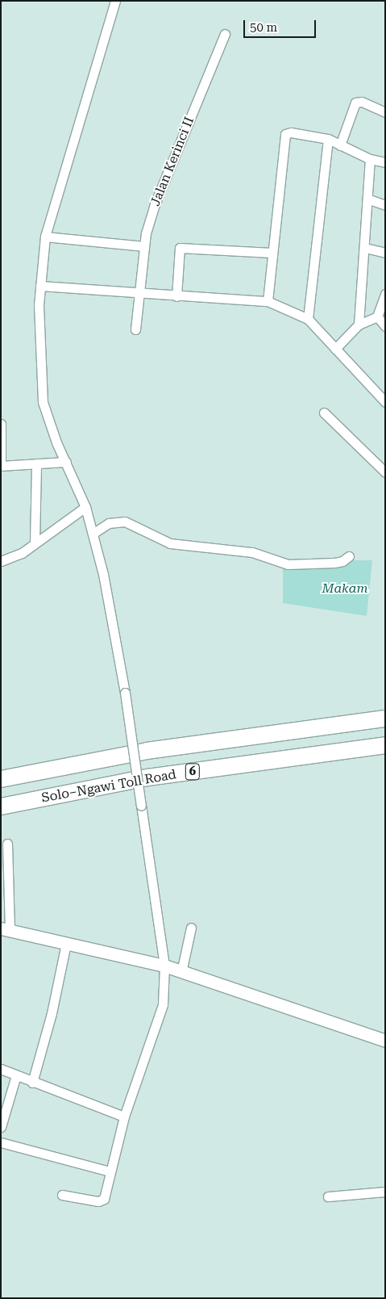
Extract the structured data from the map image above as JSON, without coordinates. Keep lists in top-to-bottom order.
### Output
{
  "streets": {
    "highway": ["6", "Solo–Ngawi Toll Road"],
    "street": ["Jalan Kerinci II"]
  },
  "parks": ["Makam"],
  "scale_bar": "50 m"
}
